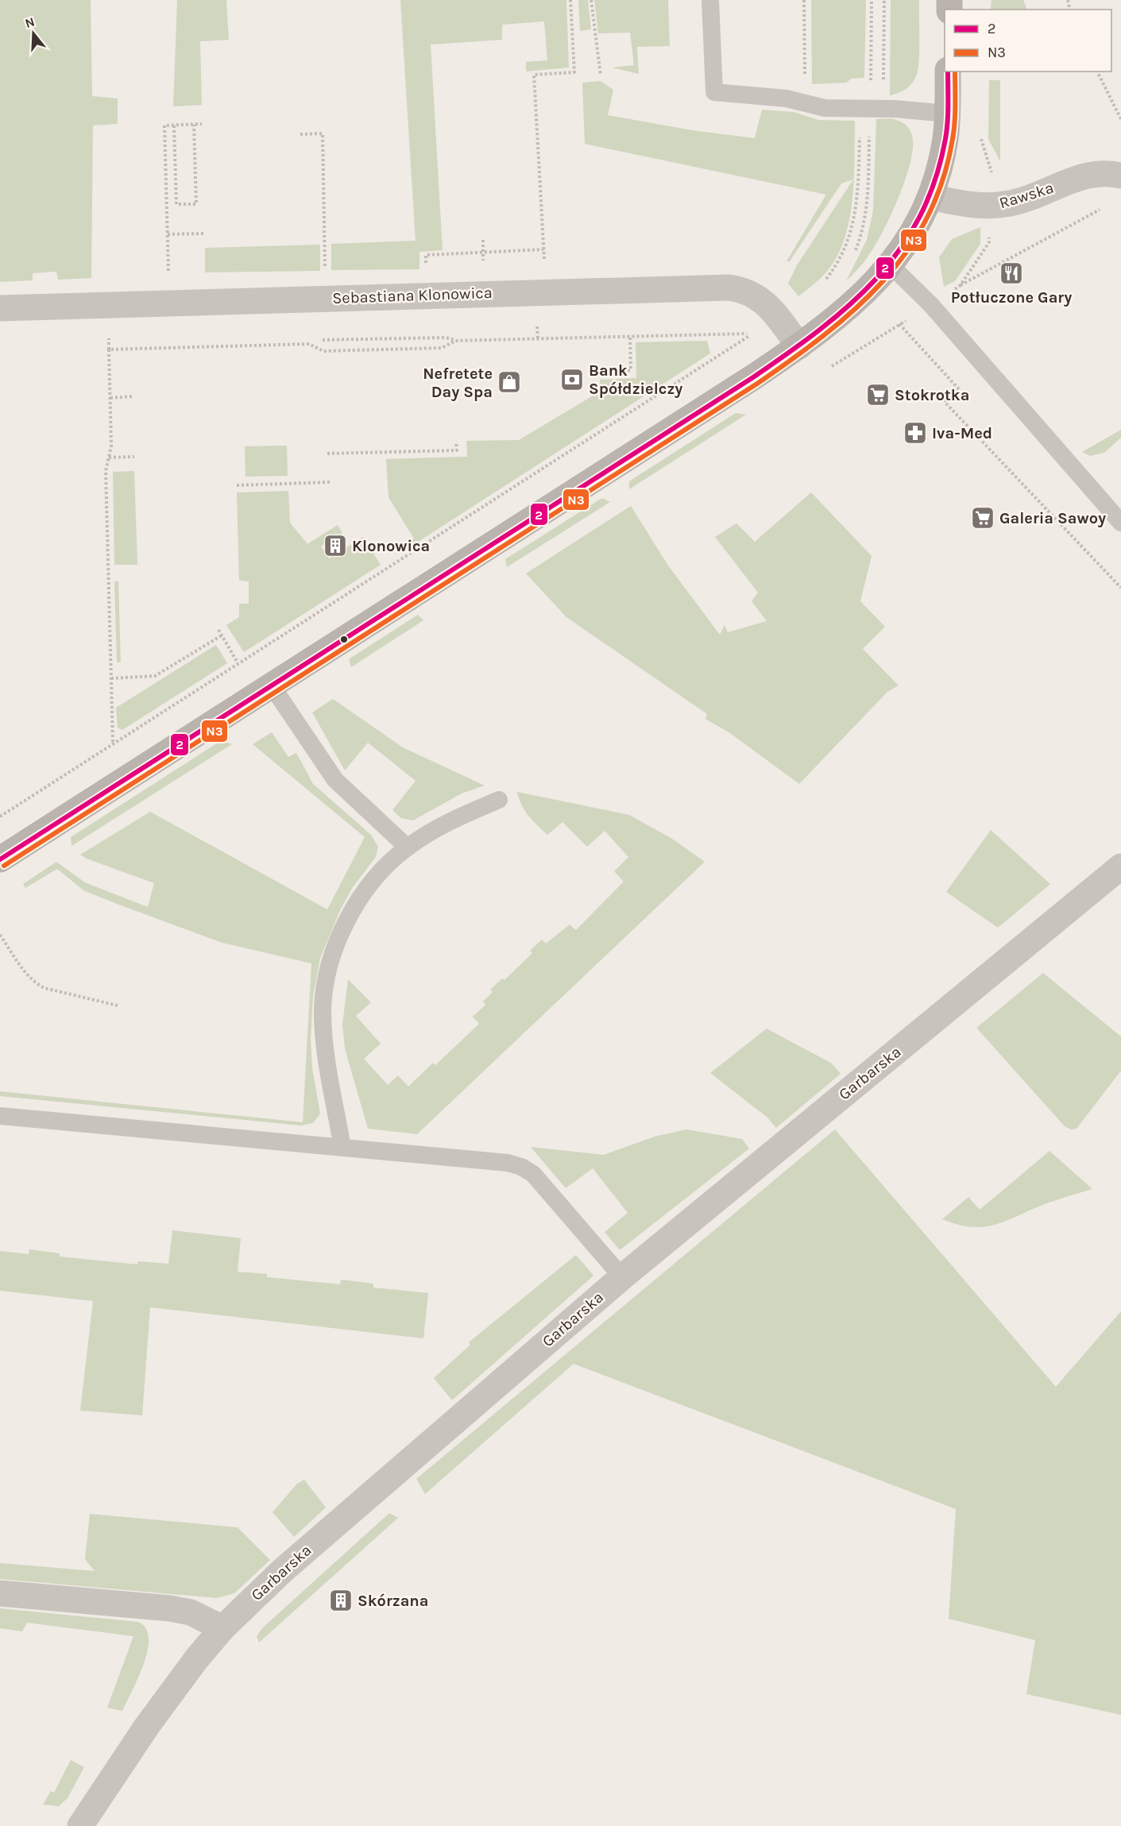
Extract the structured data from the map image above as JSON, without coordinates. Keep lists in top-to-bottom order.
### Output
{
  "streets": {
    "street": ["Rawska", "Sebastiana Klonowica", "Garbarska"]
  },
  "places": {
    "restaurant": ["Potłuczone Gary"],
    "bank": ["Bank Spółdzielczy"],
    "shop": ["Nefretete Day Spa"],
    "supermarket": ["Stokrotka", "Galeria Sawoy"],
    "pharmacy": ["Iva-Med"],
    "building": ["Klonowica", "Skórzana"]
  },
  "lines": ["transit line 2", "transit line N3"],
  "legend": ["2", "N3"],
  "north": "top"
}
